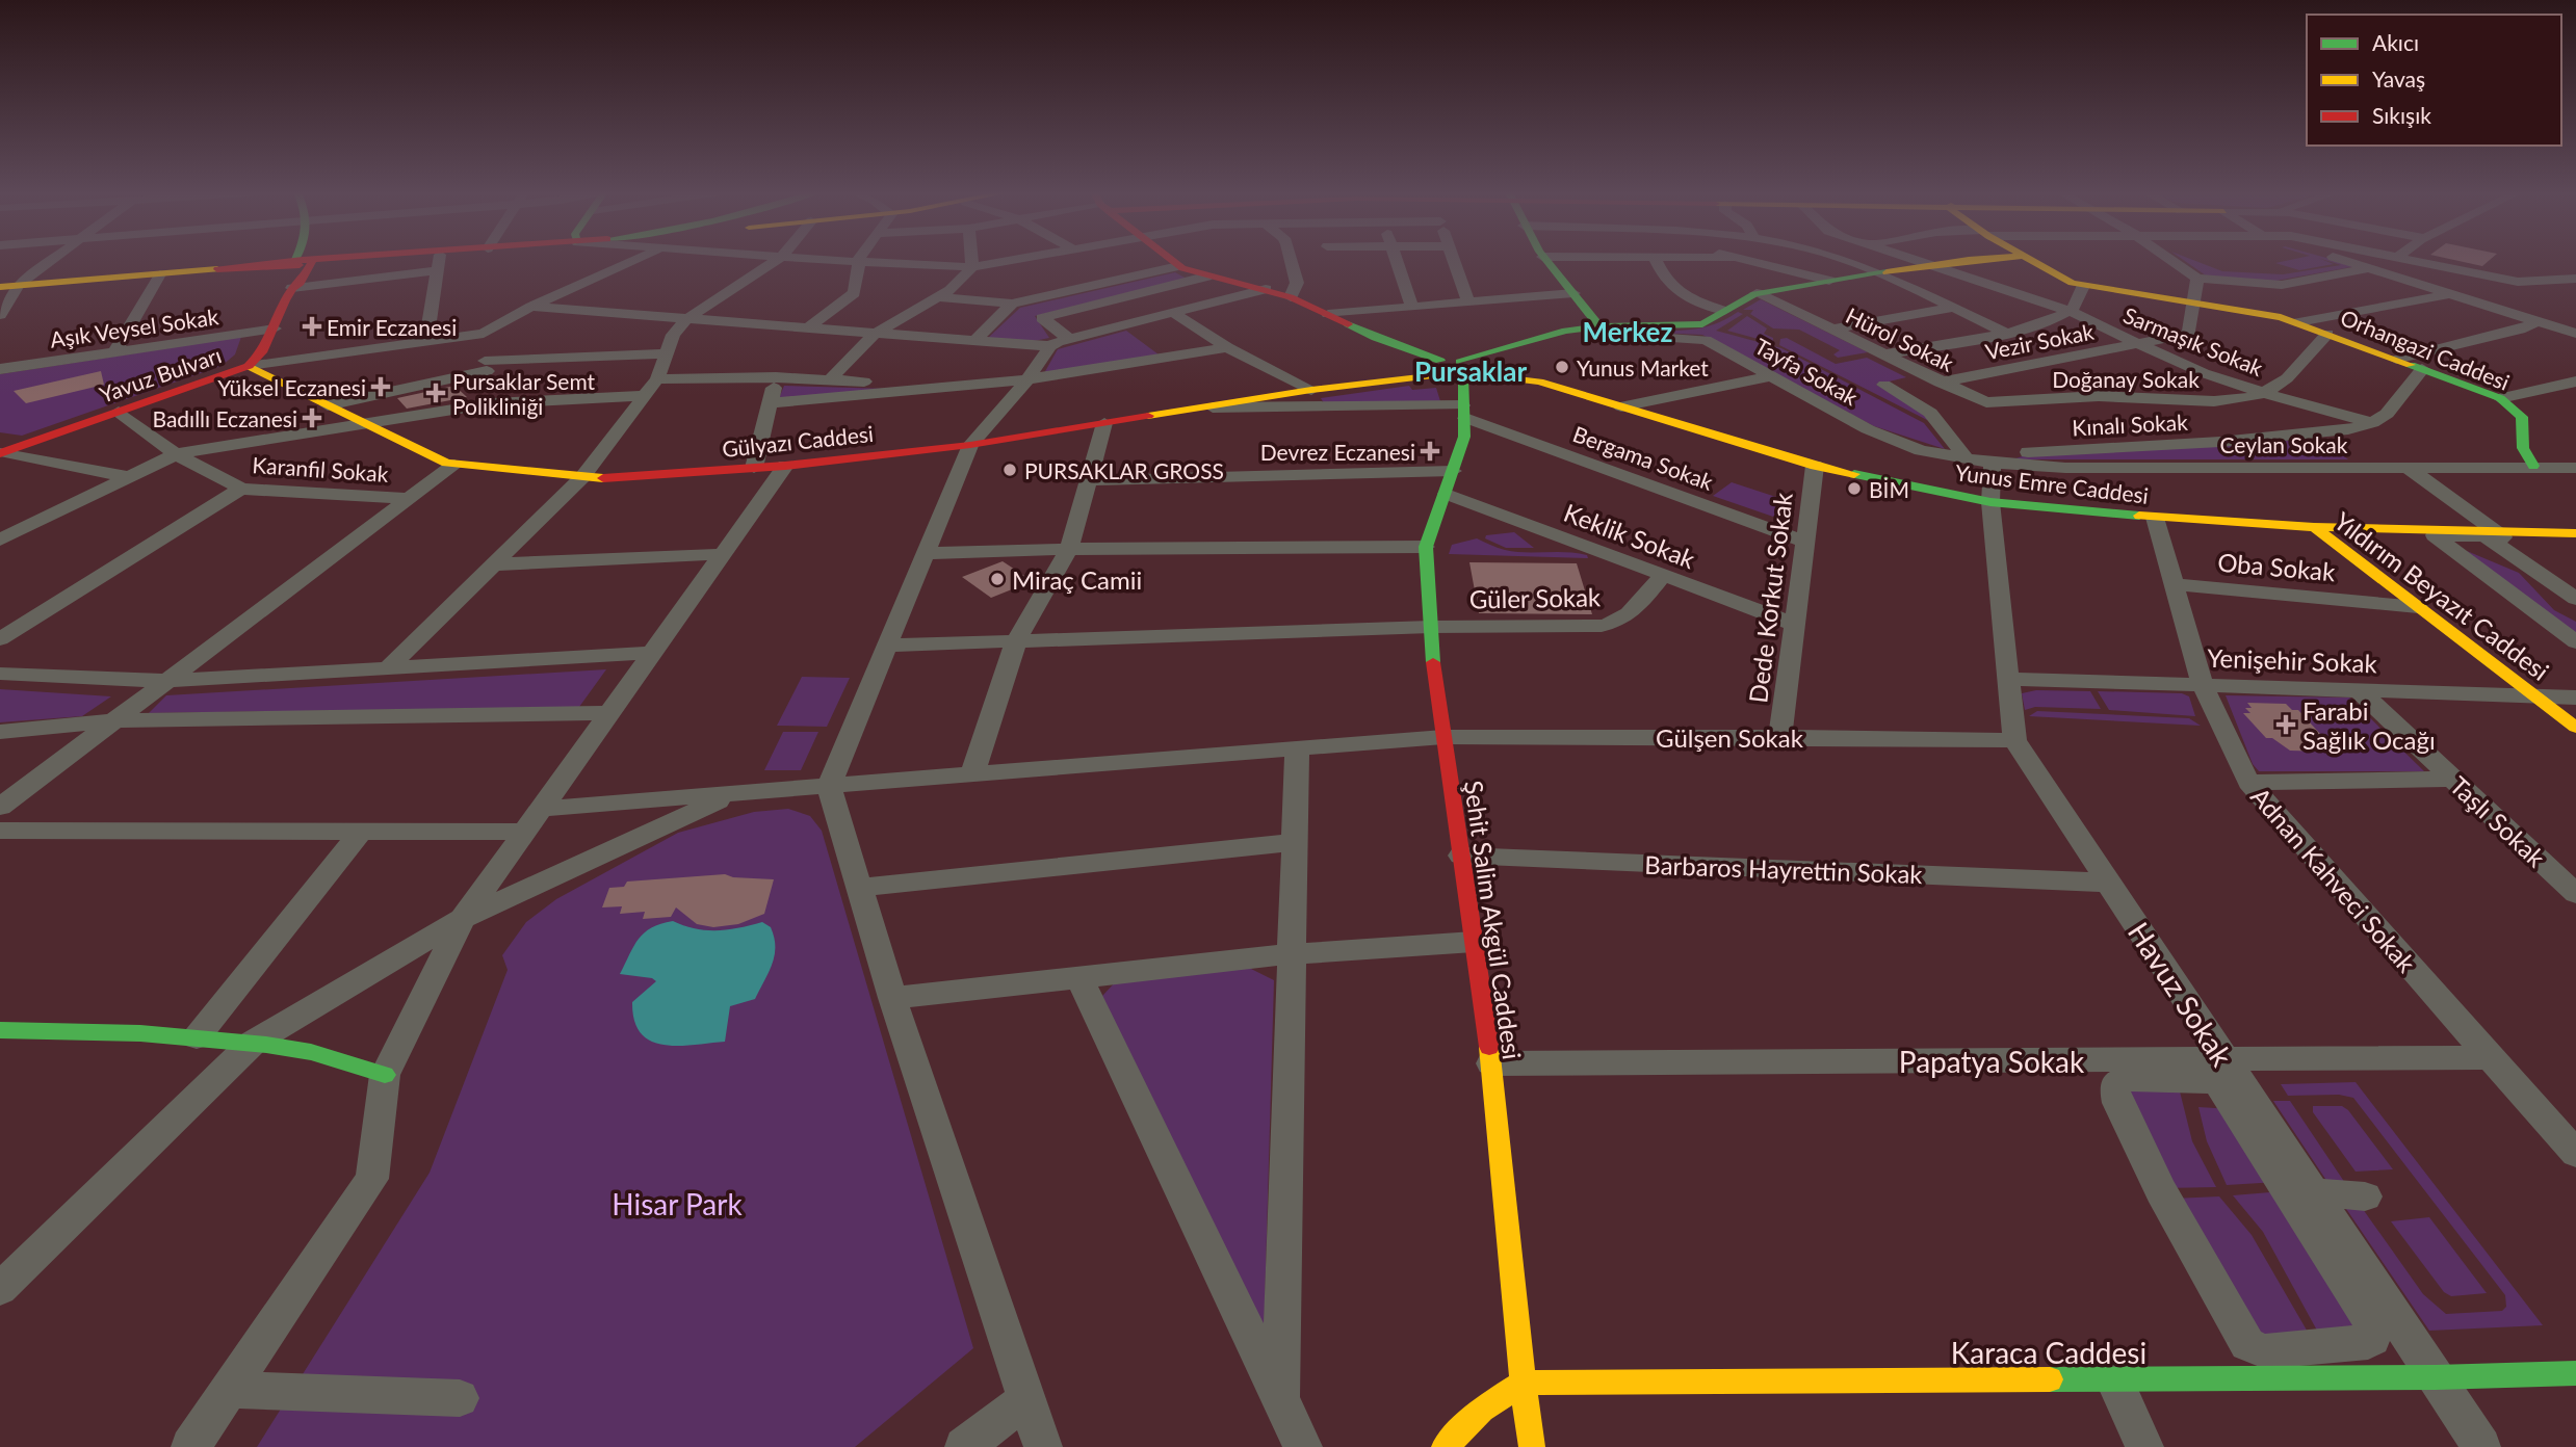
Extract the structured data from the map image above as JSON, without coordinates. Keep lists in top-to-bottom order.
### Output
{
  "streets": {
    "street": [
      "Aşık Veysel Sokak",
      "Hürol Sokak",
      "Vezir Sokak",
      "Sarmaşık Sokak",
      "Orhangazi Caddesi",
      "Tayfa Sokak",
      "Yavuz Bulvarı",
      "Doğanay Sokak",
      "Kınalı Sokak",
      "Gülyazı Caddesi",
      "Ceylan Sokak",
      "Bergama Sokak",
      "Karanfil Sokak",
      "Yunus Emre Caddesi",
      "Keklik Sokak",
      "Oba Sokak",
      "Yıldırım Beyazıt Caddesi",
      "Güler Sokak",
      "Dede Korkut Sokak",
      "Yenişehir Sokak",
      "Gülşen Sokak",
      "Taşlı Sokak",
      "Barbaros Hayrettin Sokak",
      "Adnan Kahveci Sokak",
      "Şehit Salim Akgül Caddesi",
      "Havuz Sokak",
      "Papatya Sokak",
      "Karaca Caddesi"
    ]
  },
  "crossings": [
    ["Aşık Veysel Sokak", "Yavuz Bulvarı"],
    ["Hürol Sokak", "Vezir Sokak"],
    ["Hürol Sokak", "Doğanay Sokak"],
    ["Vezir Sokak", "Sarmaşık Sokak"],
    ["Vezir Sokak", "Orhangazi Caddesi"],
    ["Sarmaşık Sokak", "Doğanay Sokak"],
    ["Sarmaşık Sokak", "Kınalı Sokak"],
    ["Orhangazi Caddesi", "Doğanay Sokak"],
    ["Orhangazi Caddesi", "Kınalı Sokak"],
    ["Orhangazi Caddesi", "Ceylan Sokak"],
    ["Tayfa Sokak", "Kınalı Sokak"],
    ["Tayfa Sokak", "Ceylan Sokak"],
    ["Tayfa Sokak", "Havuz Sokak"],
    ["Yavuz Bulvarı", "Gülyazı Caddesi"],
    ["Yavuz Bulvarı", "Karanfil Sokak"],
    ["Kınalı Sokak", "Ceylan Sokak"],
    ["Kınalı Sokak", "Havuz Sokak"],
    ["Ceylan Sokak", "Havuz Sokak"],
    ["Bergama Sokak", "Dede Korkut Sokak"],
    ["Bergama Sokak", "Şehit Salim Akgül Caddesi"],
    ["Yunus Emre Caddesi", "Yıldırım Beyazıt Caddesi"],
    ["Yunus Emre Caddesi", "Dede Korkut Sokak"],
    ["Yunus Emre Caddesi", "Adnan Kahveci Sokak"],
    ["Yunus Emre Caddesi", "Şehit Salim Akgül Caddesi"],
    ["Yunus Emre Caddesi", "Havuz Sokak"],
    ["Keklik Sokak", "Güler Sokak"],
    ["Keklik Sokak", "Dede Korkut Sokak"],
    ["Keklik Sokak", "Şehit Salim Akgül Caddesi"],
    ["Oba Sokak", "Yıldırım Beyazıt Caddesi"],
    ["Oba Sokak", "Adnan Kahveci Sokak"],
    ["Yıldırım Beyazıt Caddesi", "Yenişehir Sokak"],
    ["Güler Sokak", "Şehit Salim Akgül Caddesi"],
    ["Dede Korkut Sokak", "Gülşen Sokak"],
    ["Yenişehir Sokak", "Taşlı Sokak"],
    ["Yenişehir Sokak", "Adnan Kahveci Sokak"],
    ["Yenişehir Sokak", "Havuz Sokak"],
    ["Gülşen Sokak", "Şehit Salim Akgül Caddesi"],
    ["Gülşen Sokak", "Havuz Sokak"],
    ["Barbaros Hayrettin Sokak", "Şehit Salim Akgül Caddesi"],
    ["Barbaros Hayrettin Sokak", "Havuz Sokak"],
    ["Adnan Kahveci Sokak", "Papatya Sokak"],
    ["Şehit Salim Akgül Caddesi", "Papatya Sokak"],
    ["Şehit Salim Akgül Caddesi", "Karaca Caddesi"],
    ["Havuz Sokak", "Papatya Sokak"],
    ["Havuz Sokak", "Karaca Caddesi"]
  ],
  "districts": ["Merkez", "Pursaklar"],
  "parks": ["Hisar Park"],
  "places": {
    "health": [
      "Emir Eczanesi",
      "Yüksel Eczanesi",
      "Pursaklar Semt Polikliniği",
      "Badıllı Eczanesi",
      "Devrez Eczanesi",
      "Farabi Sağlık Ocağı"
    ],
    "other": [
      "Yunus Market",
      "PURSAKLAR GROSS",
      "BİM",
      "Miraç Camii"
    ]
  },
  "legend": ["Akıcı", "Yavaş", "Sıkışık"]
}
